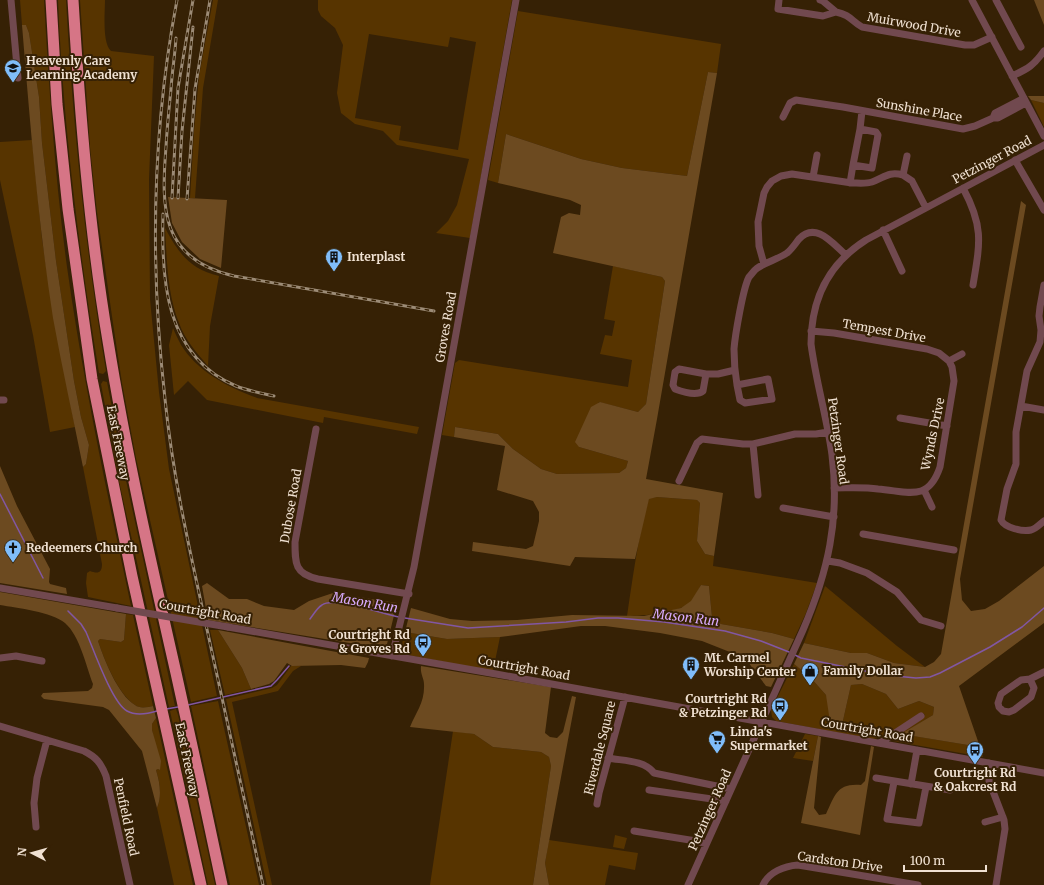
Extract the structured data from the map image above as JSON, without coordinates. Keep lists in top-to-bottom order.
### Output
{
  "streets": {
    "highway": ["East Freeway"],
    "street": [
      "Muirwood Drive",
      "Sunshine Place",
      "Petzinger Road",
      "Groves Road",
      "Tempest Drive",
      "Wynds Drive",
      "Dubose Road",
      "Courtright Road",
      "Riverdale Square",
      "Penfield Road",
      "Cardston Drive"
    ]
  },
  "crossings": [
    ["Petzinger Road", "Tempest Drive"],
    ["Petzinger Road", "Courtright Road"],
    ["Groves Road", "Dubose Road"],
    ["Groves Road", "Courtright Road"],
    ["Tempest Drive", "Wynds Drive"],
    ["Courtright Road", "Riverdale Square"]
  ],
  "water": ["Mason Run"],
  "places": {
    "school or university": ["Heavenly Care Learning Academy"],
    "building": ["Interplast", "Mt. Carmel Worship Center"],
    "church": ["Redeemers Church"],
    "bus stop": ["Courtright Rd & Groves Rd", "Courtright Rd & Petzinger Rd", "Courtright Rd & Oakcrest Rd"],
    "shop": ["Family Dollar"],
    "supermarket": ["Linda's Supermarket"]
  },
  "scale_bar": "100 m",
  "north": "left"
}
